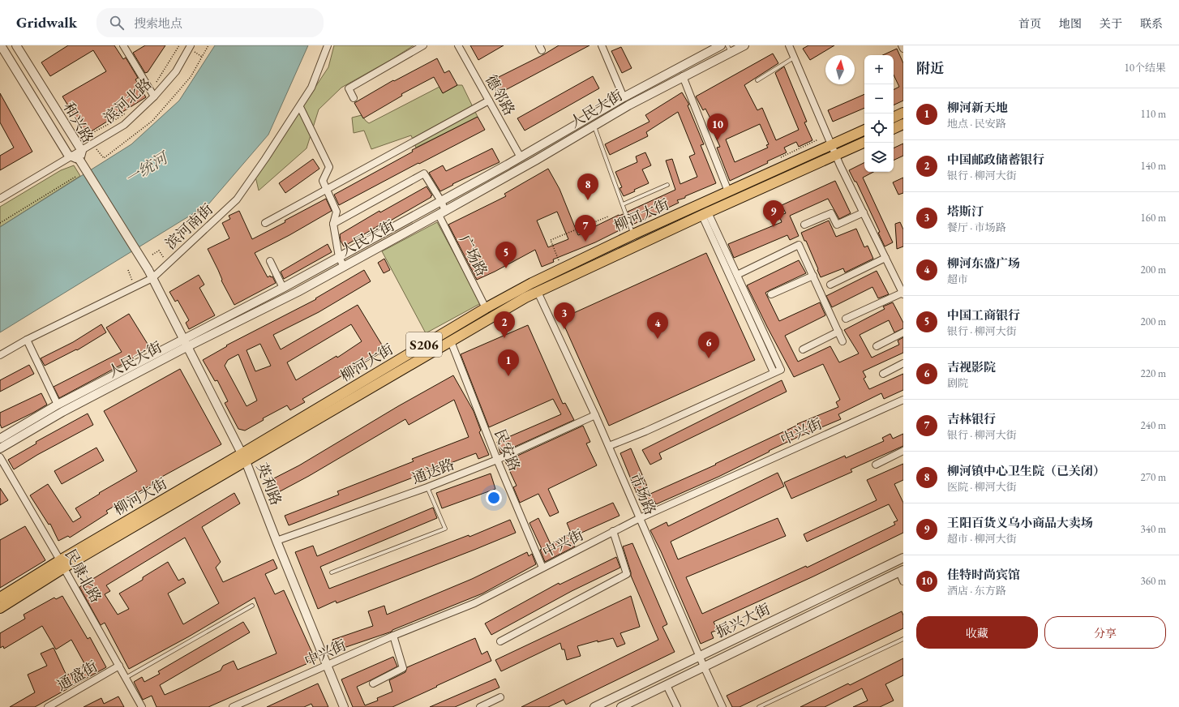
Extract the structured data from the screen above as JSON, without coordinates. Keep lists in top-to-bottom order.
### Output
{
  "streets": {
    "main road": ["柳河大街", "S206"],
    "street": [
      "德邻路",
      "滨河北路",
      "人民大街",
      "和兴路",
      "滨河南街",
      "广场路",
      "中兴街",
      "民安路",
      "通达路",
      "英利路",
      "市场路",
      "民康北路",
      "振兴大街",
      "通盛街"
    ]
  },
  "crossings": [
    ["德邻路", "人民大街"],
    ["滨河北路", "和兴路"],
    ["人民大街", "广场路"],
    ["人民大街", "英利路"],
    ["和兴路", "英利路"],
    ["柳河大街", "广场路"],
    ["柳河大街", "民安路"],
    ["柳河大街", "英利路"],
    ["柳河大街", "市场路"],
    ["柳河大街", "民康北路"],
    ["滨河南街", "英利路"],
    ["中兴街", "民安路"],
    ["中兴街", "英利路"],
    ["中兴街", "市场路"],
    ["民安路", "通达路"],
    ["通达路", "英利路"],
    ["通达路", "市场路"],
    ["市场路", "振兴大街"],
    ["民康北路", "通盛街"]
  ],
  "water": ["一统河"],
  "north": "top",
  "page": {
    "header": "Gridwalk",
    "search": "搜索地点",
    "nav": [
      "首页",
      "地图",
      "关于",
      "联系"
    ],
    "heading": ["附近", "10个结果"],
    "map_buttons": ["+", "−"],
    "list": [
      {
        "mark": "1",
        "name": "柳河新天地",
        "note": "地点 · 民安路",
        "value": "110 m"
      },
      {
        "mark": "2",
        "name": "中国邮政储蓄银行",
        "note": "银行 · 柳河大街",
        "value": "140 m"
      },
      {
        "mark": "3",
        "name": "塔斯汀",
        "note": "餐厅 · 市场路",
        "value": "160 m"
      },
      {
        "mark": "4",
        "name": "柳河东盛广场",
        "note": "超市",
        "value": "200 m"
      },
      {
        "mark": "5",
        "name": "中国工商银行",
        "note": "银行 · 柳河大街",
        "value": "200 m"
      },
      {
        "mark": "6",
        "name": "吉视影院",
        "note": "剧院",
        "value": "220 m"
      },
      {
        "mark": "7",
        "name": "吉林银行",
        "note": "银行 · 柳河大街",
        "value": "240 m"
      },
      {
        "mark": "8",
        "name": "柳河镇中心卫生院（已关闭）",
        "note": "医院 · 柳河大街",
        "value": "270 m"
      },
      {
        "mark": "9",
        "name": "王阳百货义乌小商品大卖场",
        "note": "超市 · 柳河大街",
        "value": "340 m"
      },
      {
        "mark": "10",
        "name": "佳特时尚宾馆",
        "note": "酒店 · 东方路",
        "value": "360 m"
      }
    ],
    "pins": [
      "10",
      "8",
      "9",
      "7",
      "5",
      "3",
      "2",
      "4",
      "6",
      "1"
    ],
    "buttons": ["收藏", "分享"]
  }
}
